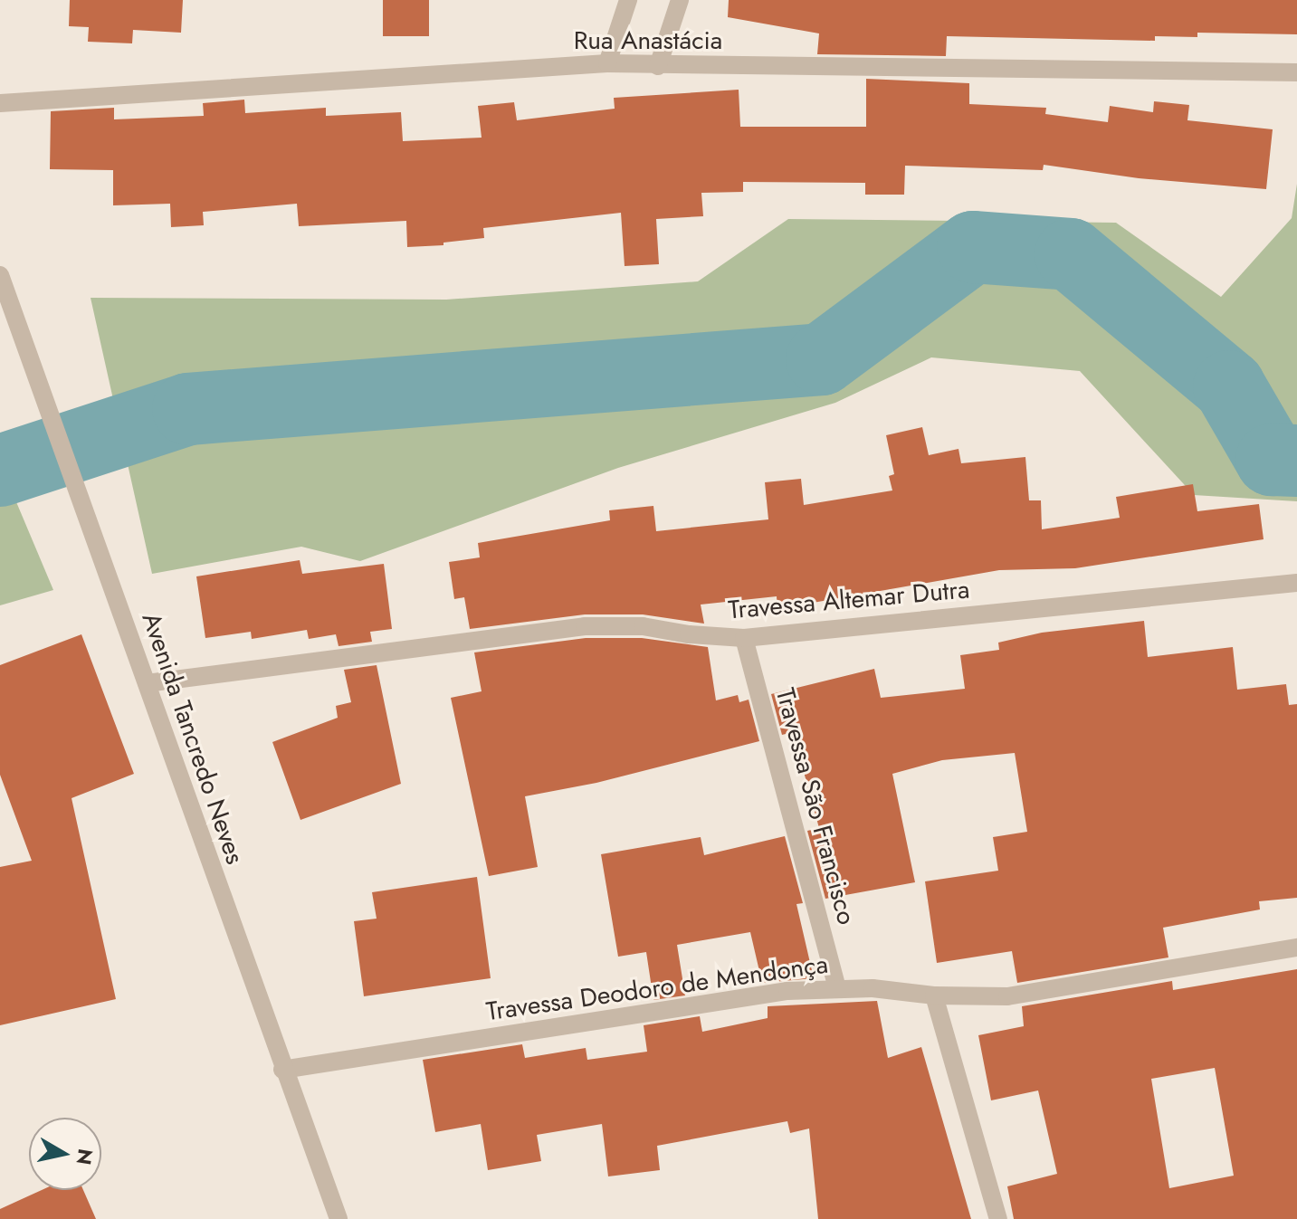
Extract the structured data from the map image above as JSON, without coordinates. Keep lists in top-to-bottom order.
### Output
{
  "streets": {
    "street": [
      "Rua Anastácia",
      "Travessa Altemar Dutra",
      "Avenida Tancredo Neves",
      "Travessa São Francisco",
      "Travessa Deodoro de Mendonça"
    ]
  },
  "crossings": [
    ["Travessa Altemar Dutra", "Avenida Tancredo Neves"],
    ["Travessa Altemar Dutra", "Travessa São Francisco"],
    ["Avenida Tancredo Neves", "Travessa Deodoro de Mendonça"],
    ["Travessa São Francisco", "Travessa Deodoro de Mendonça"]
  ],
  "north": "right"
}
